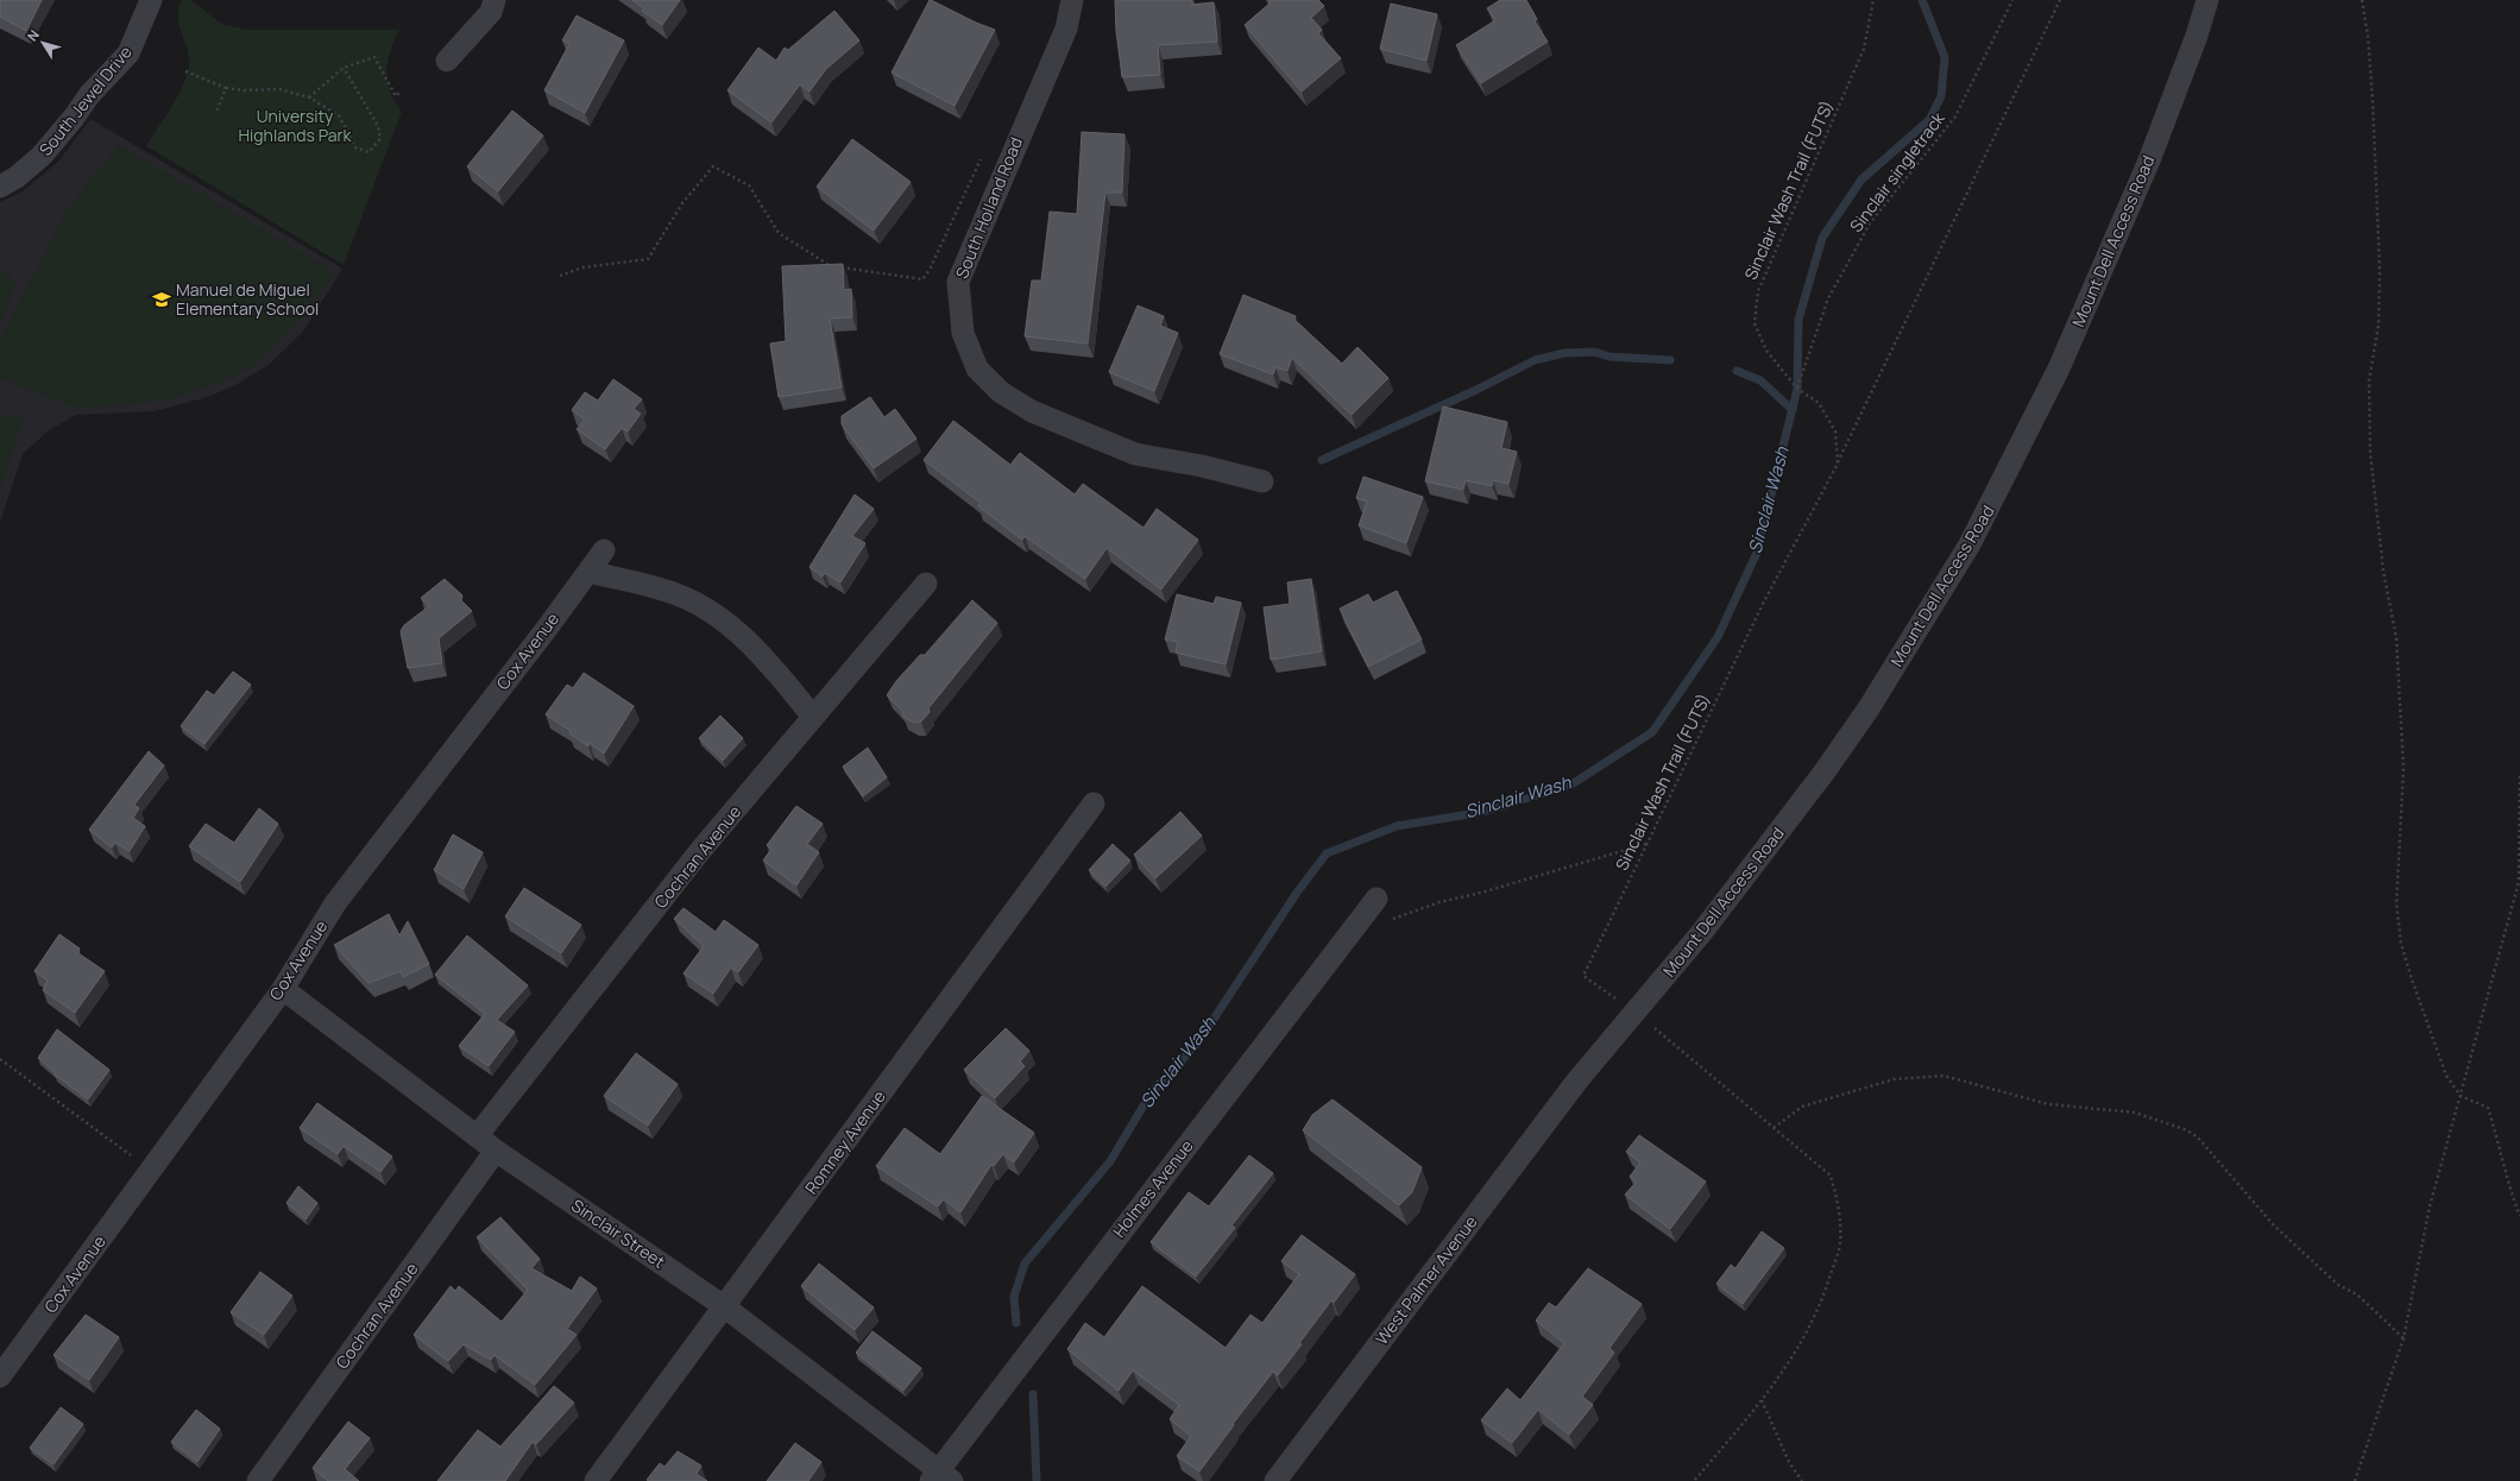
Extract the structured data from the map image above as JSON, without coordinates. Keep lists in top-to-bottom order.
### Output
{
  "streets": {
    "street": [
      "South Jewel Drive",
      "South Holland Road",
      "Mount Dell Access Road",
      "Cox Avenue",
      "Cochran Avenue",
      "Romney Avenue",
      "Holmes Avenue",
      "Sinclair Street",
      "West Palmer Avenue"
    ],
    "path": ["Sinclair singletrack", "Sinclair Wash Trail (FUTS)"]
  },
  "crossings": [
    ["Sinclair singletrack", "Sinclair Wash Trail (FUTS)"],
    ["Sinclair Wash Trail (FUTS)", "Mount Dell Access Road"],
    ["Mount Dell Access Road", "West Palmer Avenue"],
    ["Cox Avenue", "Sinclair Street"],
    ["Cochran Avenue", "Sinclair Street"],
    ["Romney Avenue", "Sinclair Street"],
    ["Holmes Avenue", "Sinclair Street"]
  ],
  "water": ["Sinclair Wash"],
  "parks": ["University Highlands Park"],
  "places": {
    "school or university": ["Manuel de Miguel Elementary School"]
  },
  "north": "top left"
}
